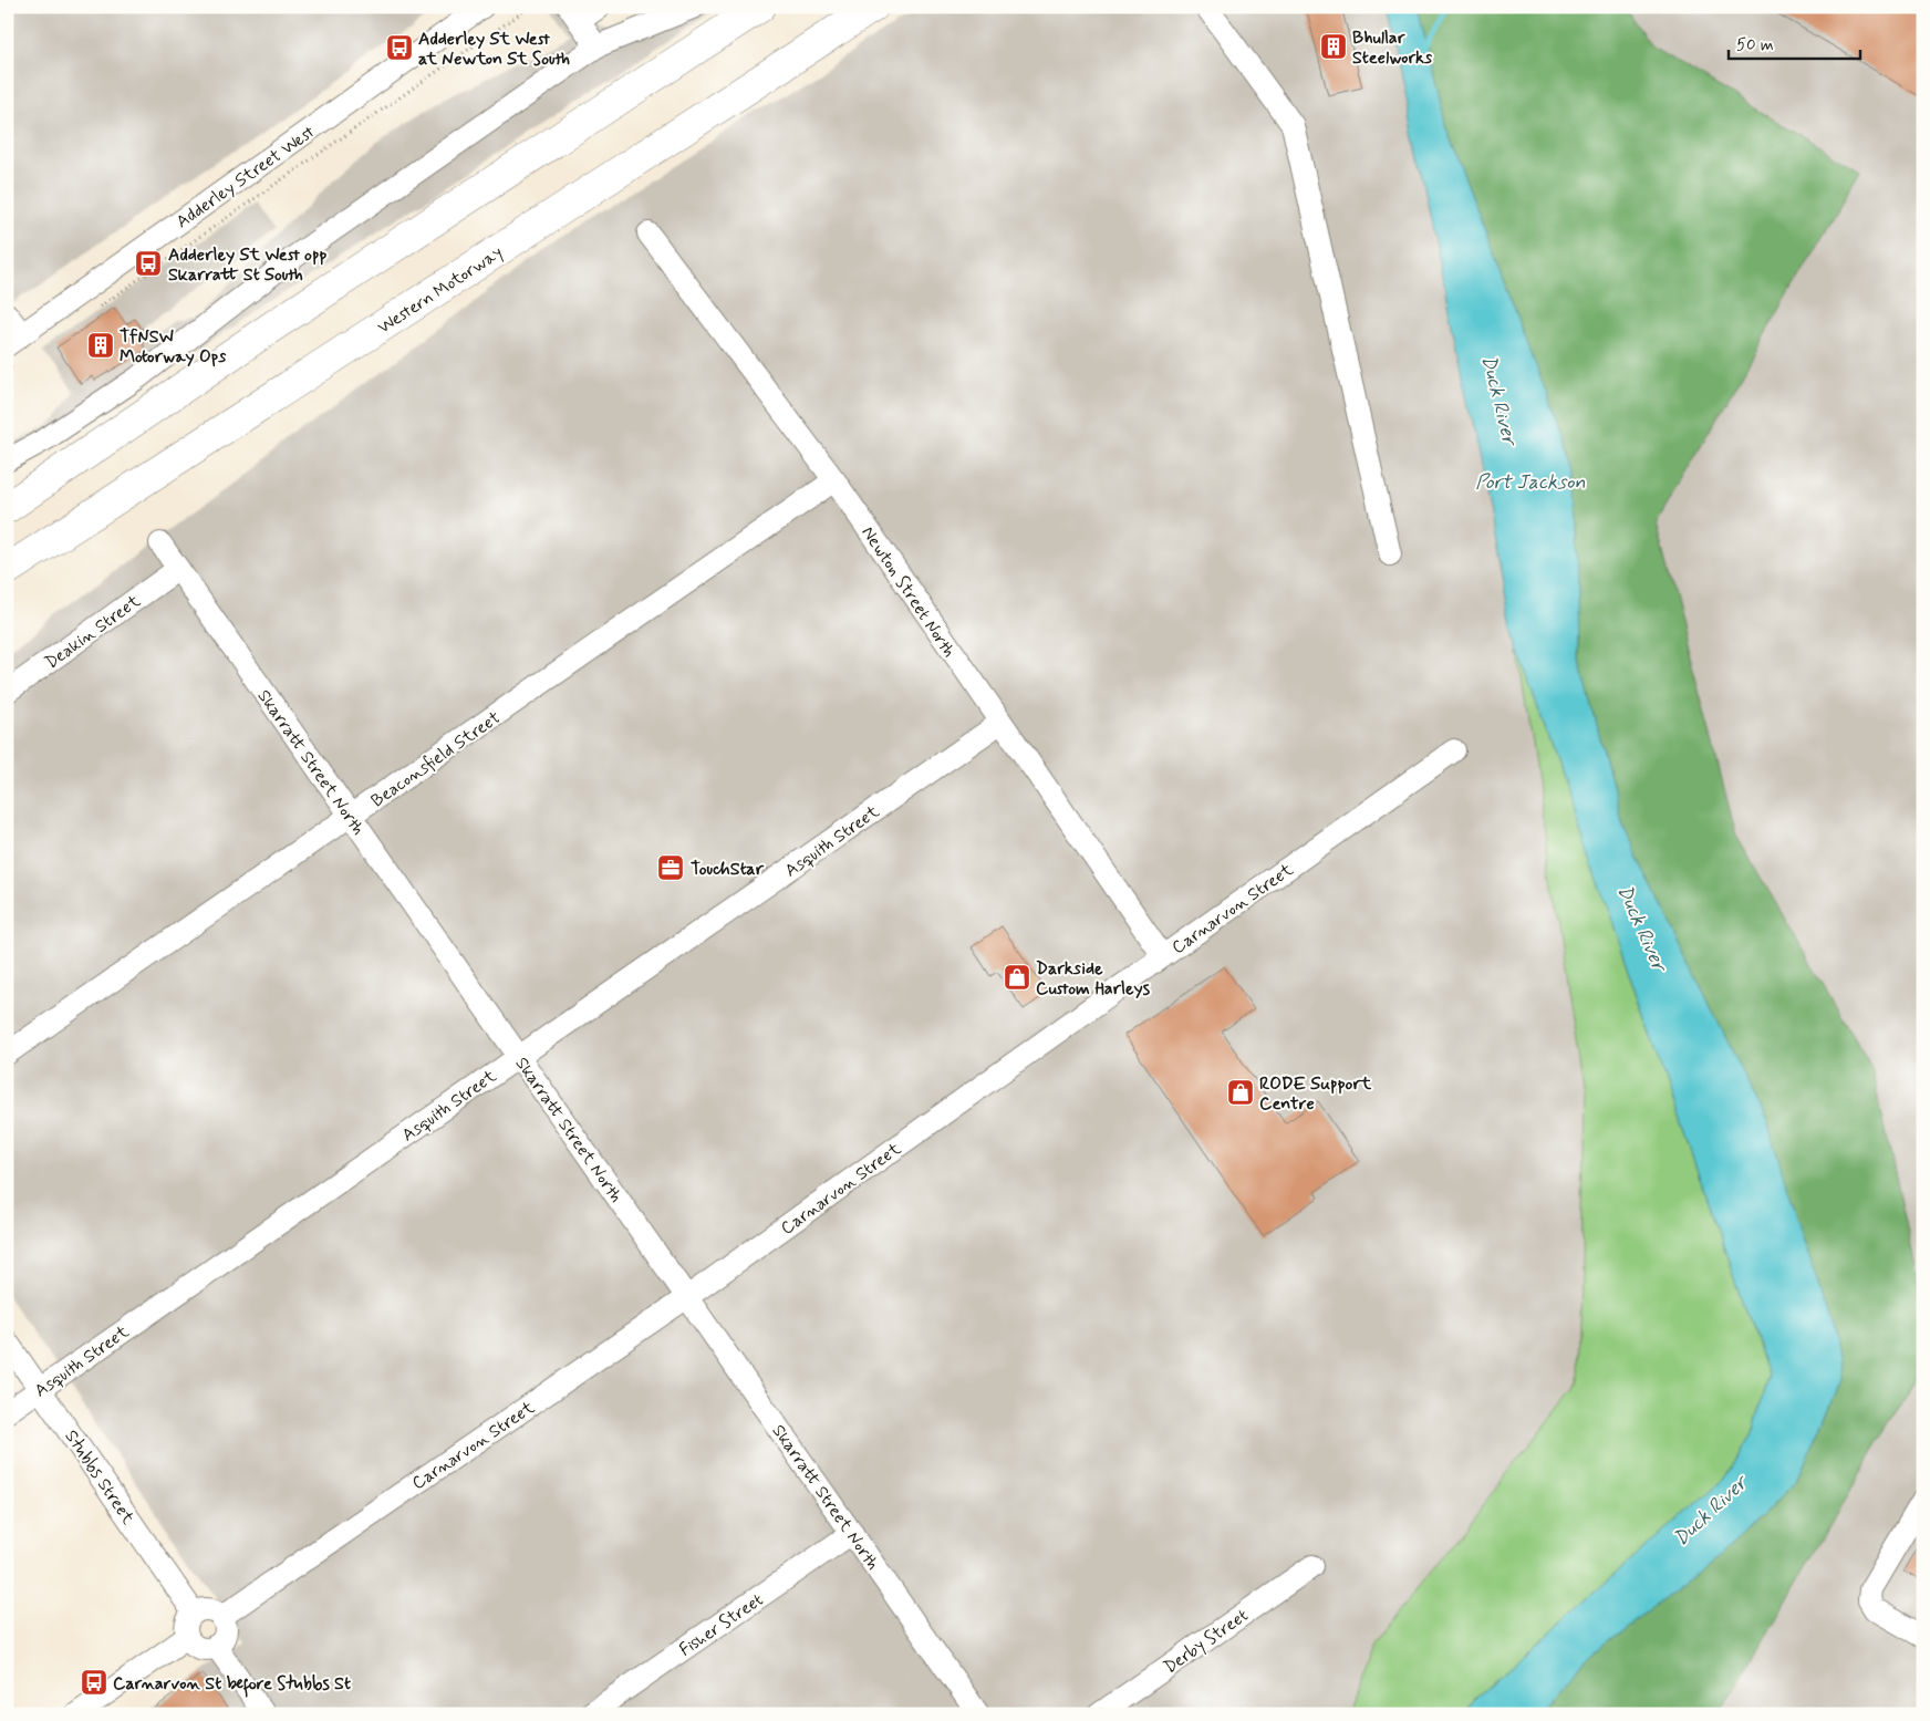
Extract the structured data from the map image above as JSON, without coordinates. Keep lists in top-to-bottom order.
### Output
{
  "streets": {
    "highway": ["Western Motorway"],
    "street": [
      "Adderley Street West",
      "Newton Street North",
      "Deakin Street",
      "Beaconsfield Street",
      "Skarratt Street North",
      "Asquith Street",
      "Carnarvon Street",
      "Stubbs Street",
      "Fisher Street",
      "Derby Street"
    ]
  },
  "crossings": [
    ["Newton Street North", "Beaconsfield Street"],
    ["Newton Street North", "Asquith Street"],
    ["Newton Street North", "Carnarvon Street"],
    ["Deakin Street", "Skarratt Street North"],
    ["Beaconsfield Street", "Skarratt Street North"],
    ["Skarratt Street North", "Asquith Street"],
    ["Skarratt Street North", "Carnarvon Street"],
    ["Skarratt Street North", "Fisher Street"],
    ["Asquith Street", "Stubbs Street"],
    ["Carnarvon Street", "Stubbs Street"]
  ],
  "water": ["Duck River", "Port Jackson"],
  "places": {
    "building": ["Bhullar Steelworks", "TfNSW Motorway Ops"],
    "bus stop": ["Adderley St West at Newton St South", "Adderley St West opp Skarratt St South", "Carnarvon St before Stubbs St"],
    "office": ["TouchStar"],
    "shop": ["Darkside Custom Harleys", "RODE Support Centre"]
  },
  "scale_bar": "50 m"
}
